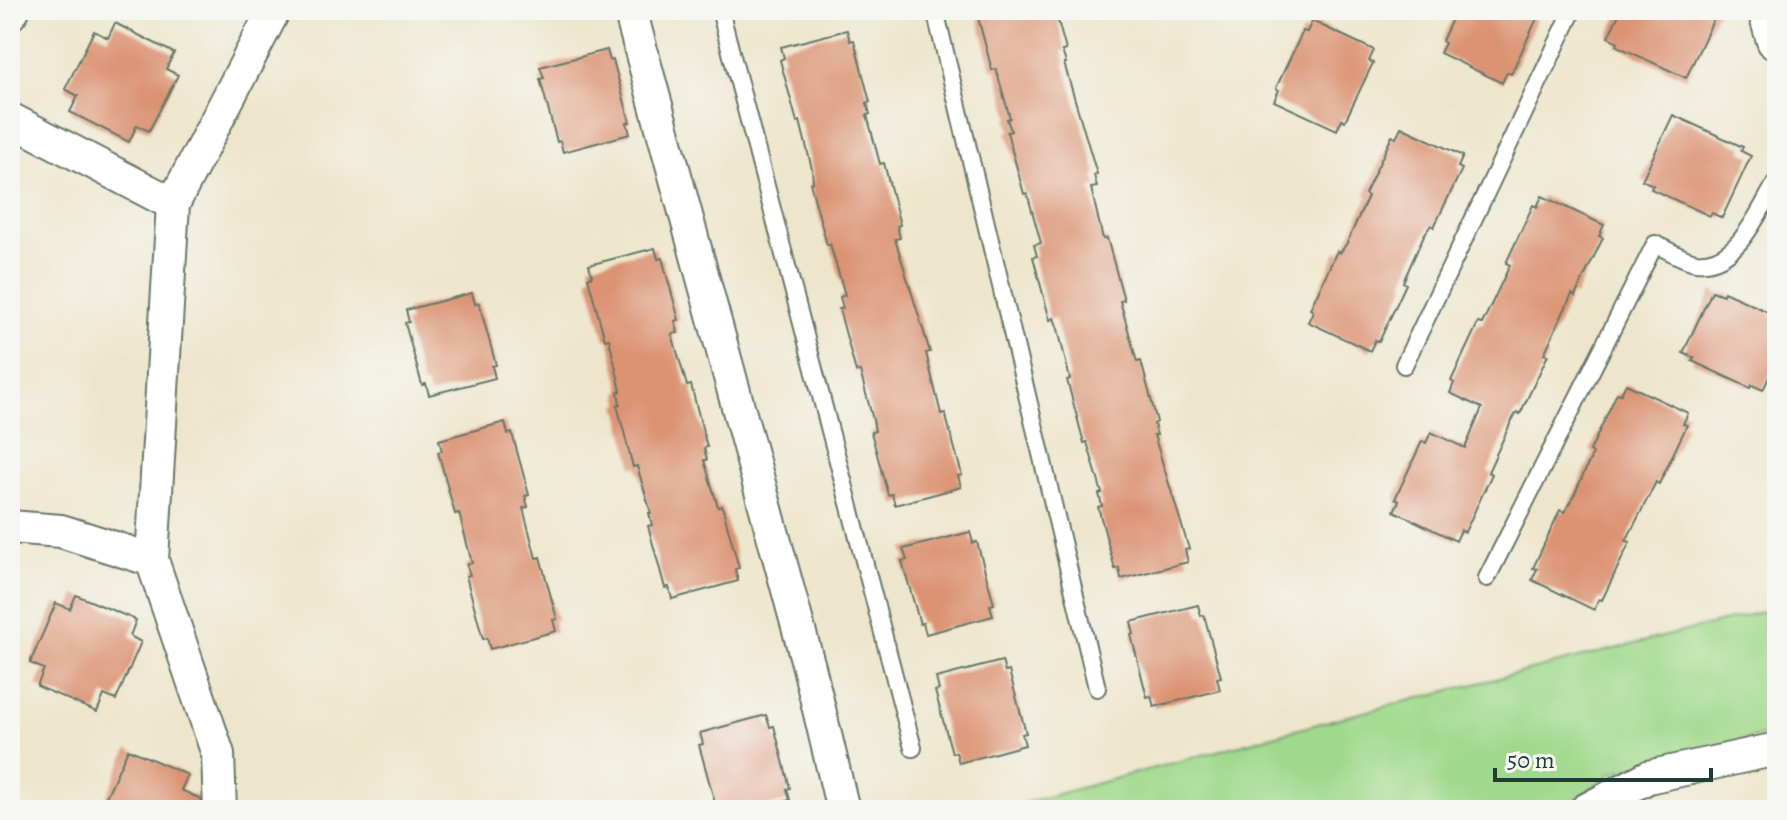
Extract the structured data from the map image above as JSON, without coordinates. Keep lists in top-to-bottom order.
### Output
{
  "scale_bar": "50 m"
}
